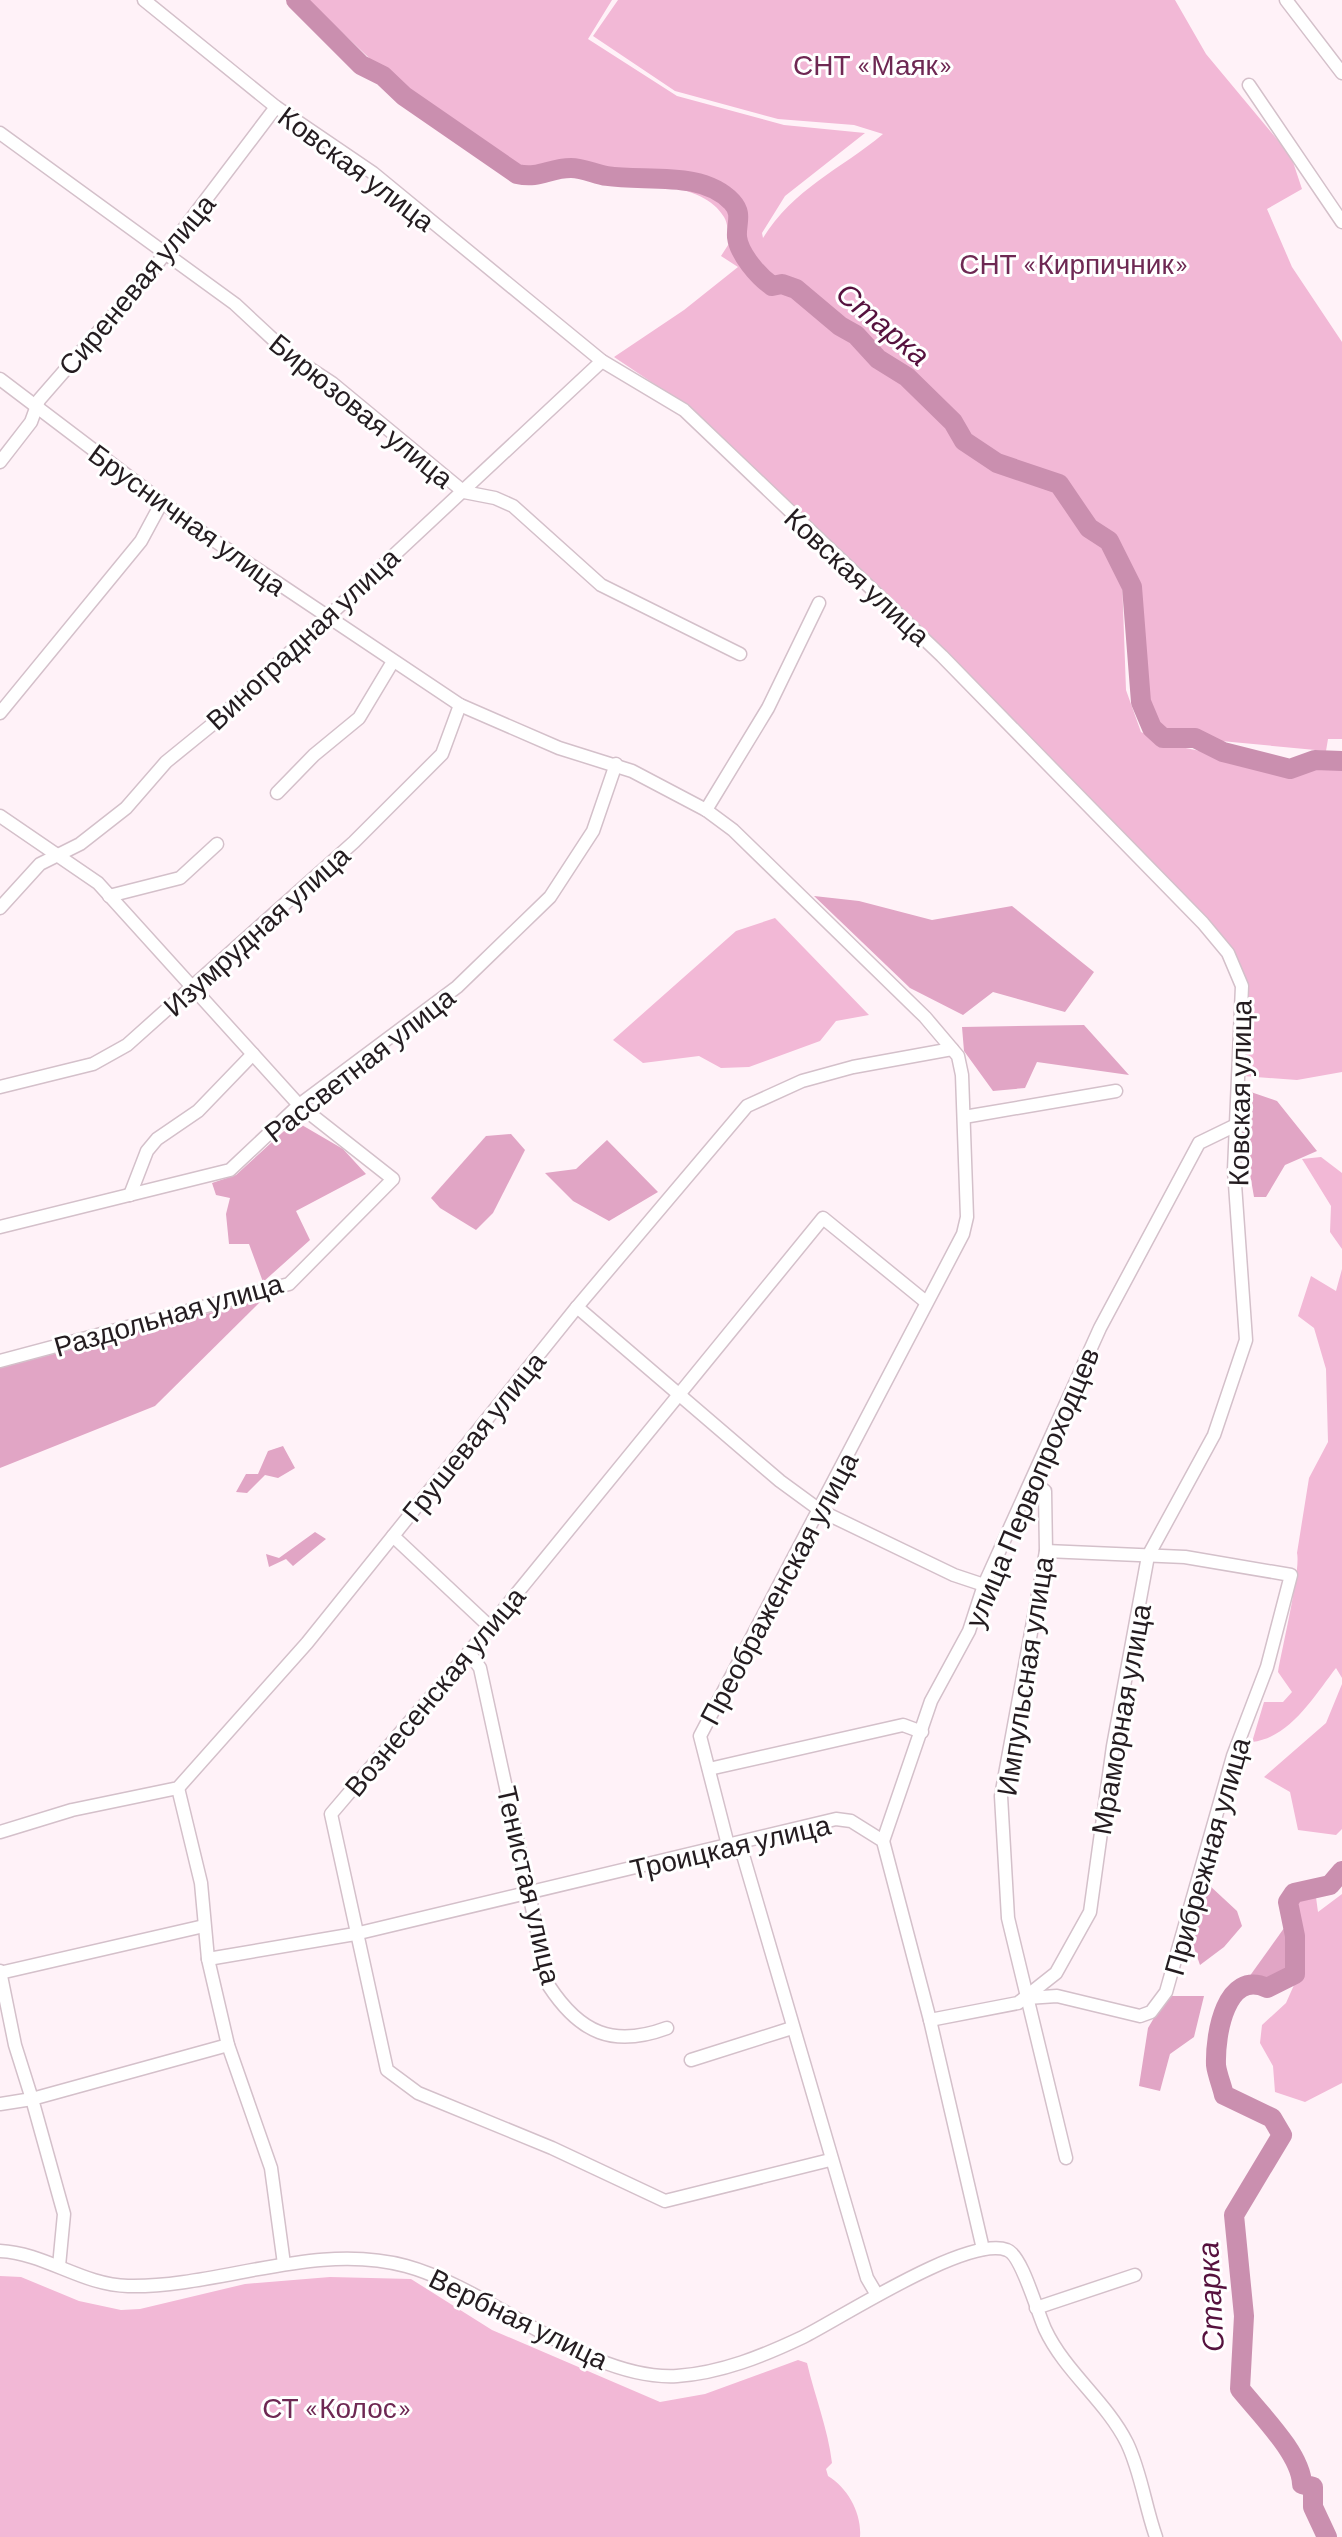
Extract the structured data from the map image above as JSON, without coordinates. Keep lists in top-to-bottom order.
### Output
{
  "streets": {
    "street": [
      "Ковская улица",
      "Сиреневая улица",
      "Бирюзовая улица",
      "Брусничная улица",
      "Виноградная улица",
      "Изумрудная улица",
      "Рассветная улица",
      "Раздольная улица",
      "Грушевая улица",
      "улица Первопроходцев",
      "Преображенская улица",
      "Импульсная улица",
      "Вознесенская улица",
      "Мраморная улица",
      "Троицкая улица",
      "Прибрежная улица",
      "Тенистая улица",
      "Вербная улица"
    ]
  },
  "crossings": [
    ["Ковская улица", "Сиреневая улица"],
    ["Ковская улица", "Виноградная улица"],
    ["Ковская улица", "улица Первопроходцев"],
    ["Ковская улица", "Мраморная улица"],
    ["Сиреневая улица", "Бирюзовая улица"],
    ["Сиреневая улица", "Брусничная улица"],
    ["Бирюзовая улица", "Виноградная улица"],
    ["Брусничная улица", "Виноградная улица"],
    ["Брусничная улица", "Изумрудная улица"],
    ["Брусничная улица", "Рассветная улица"],
    ["Брусничная улица", "Грушевая улица"],
    ["Брусничная улица", "Преображенская улица"],
    ["Рассветная улица", "Раздольная улица"],
    ["Грушевая улица", "Преображенская улица"],
    ["улица Первопроходцев", "Импульсная улица"],
    ["улица Первопроходцев", "Троицкая улица"],
    ["Преображенская улица", "Вознесенская улица"],
    ["Преображенская улица", "Троицкая улица"],
    ["Преображенская улица", "Вербная улица"],
    ["Импульсная улица", "Мраморная улица"],
    ["Импульсная улица", "Прибрежная улица"],
    ["Вознесенская улица", "Троицкая улица"],
    ["Вознесенская улица", "Тенистая улица"],
    ["Мраморная улица", "Прибрежная улица"],
    ["Троицкая улица", "Тенистая улица"]
  ],
  "water": ["Старка"],
  "parks": ["СНТ «Маяк»", "СНТ «Кирпичник»", "СТ «Колос»"]
}
